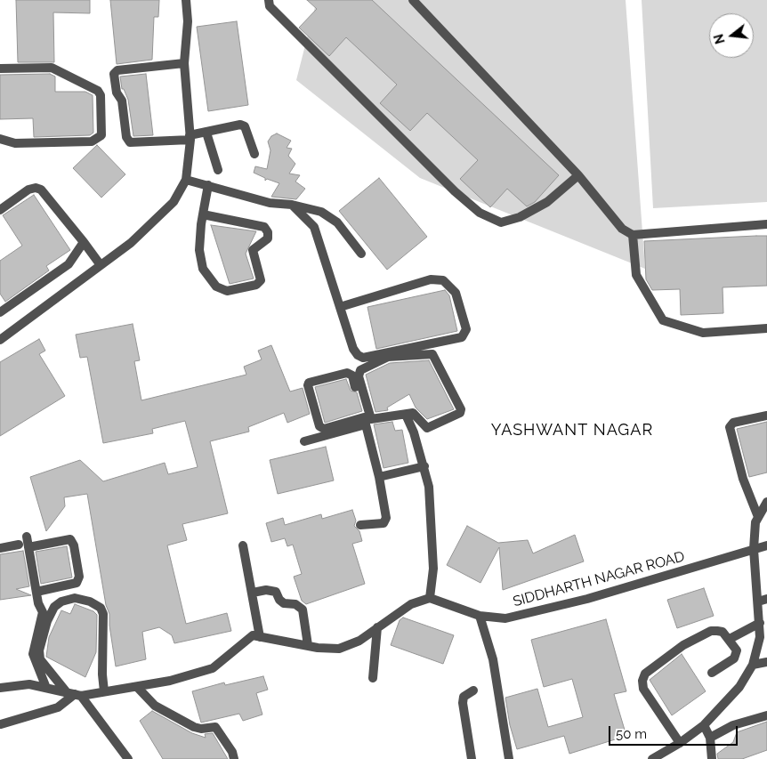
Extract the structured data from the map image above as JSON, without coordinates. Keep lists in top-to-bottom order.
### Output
{
  "streets": {
    "street": ["SIDDHARTH NAGAR ROAD"]
  },
  "districts": ["YASHWANT NAGAR"],
  "scale_bar": "50 m",
  "north": "left"
}
